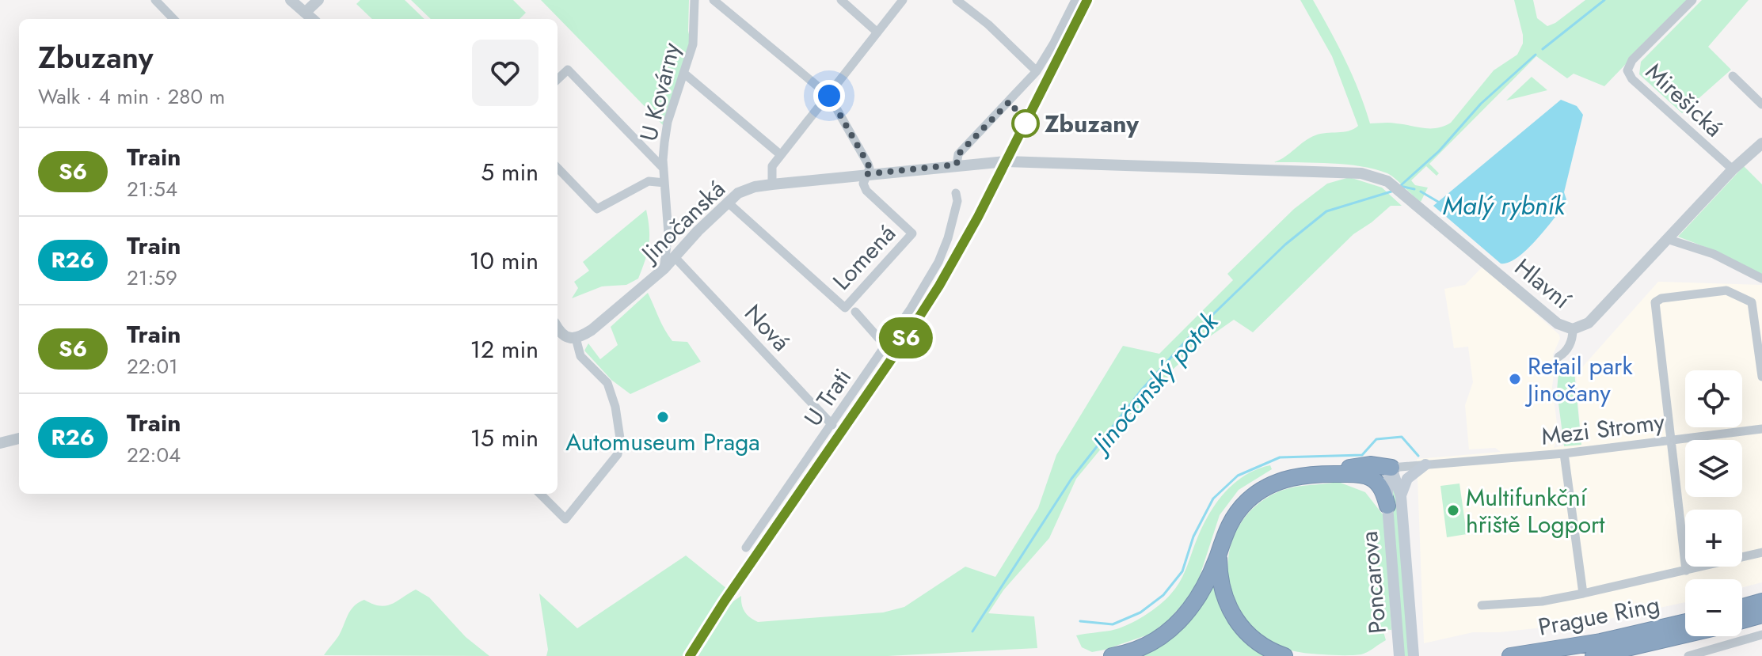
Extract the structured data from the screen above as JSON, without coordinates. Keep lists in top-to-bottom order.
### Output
{
  "streets": {
    "highway": ["Prague Ring"],
    "main road": ["Poncarova"],
    "street": [
      "U Kovárny",
      "Mirešická",
      "Jinočanská",
      "Lomená",
      "Hlavní",
      "Nová",
      "U Trati",
      "Mezi Stromy"
    ]
  },
  "crossings": [
    ["U Kovárny", "Jinočanská"],
    ["Mirešická", "Hlavní"],
    ["Jinočanská", "Lomená"],
    ["Jinočanská", "Hlavní"],
    ["Jinočanská", "Nová"],
    ["Nová", "U Trati"]
  ],
  "water": ["Malý rybník", "Jinočanský potok"],
  "places": [
    "Zbuzany",
    "Retail park Jinočany",
    "Automuseum Praga",
    "Multifunkční hřiště Logport"
  ],
  "page": {
    "on_map": "S6",
    "heading": ["Zbuzany", "Walk · 4 min · 280 m"],
    "list": [
      {
        "mark": "S6",
        "name": "Train",
        "note": "21:54",
        "value": "5 min"
      },
      {
        "mark": "R26",
        "name": "Train",
        "note": "21:59",
        "value": "10 min"
      },
      {
        "mark": "S6",
        "name": "Train",
        "note": "22:01",
        "value": "12 min"
      },
      {
        "mark": "R26",
        "name": "Train",
        "note": "22:04",
        "value": "15 min"
      }
    ],
    "map_buttons": ["+", "−"]
  }
}
